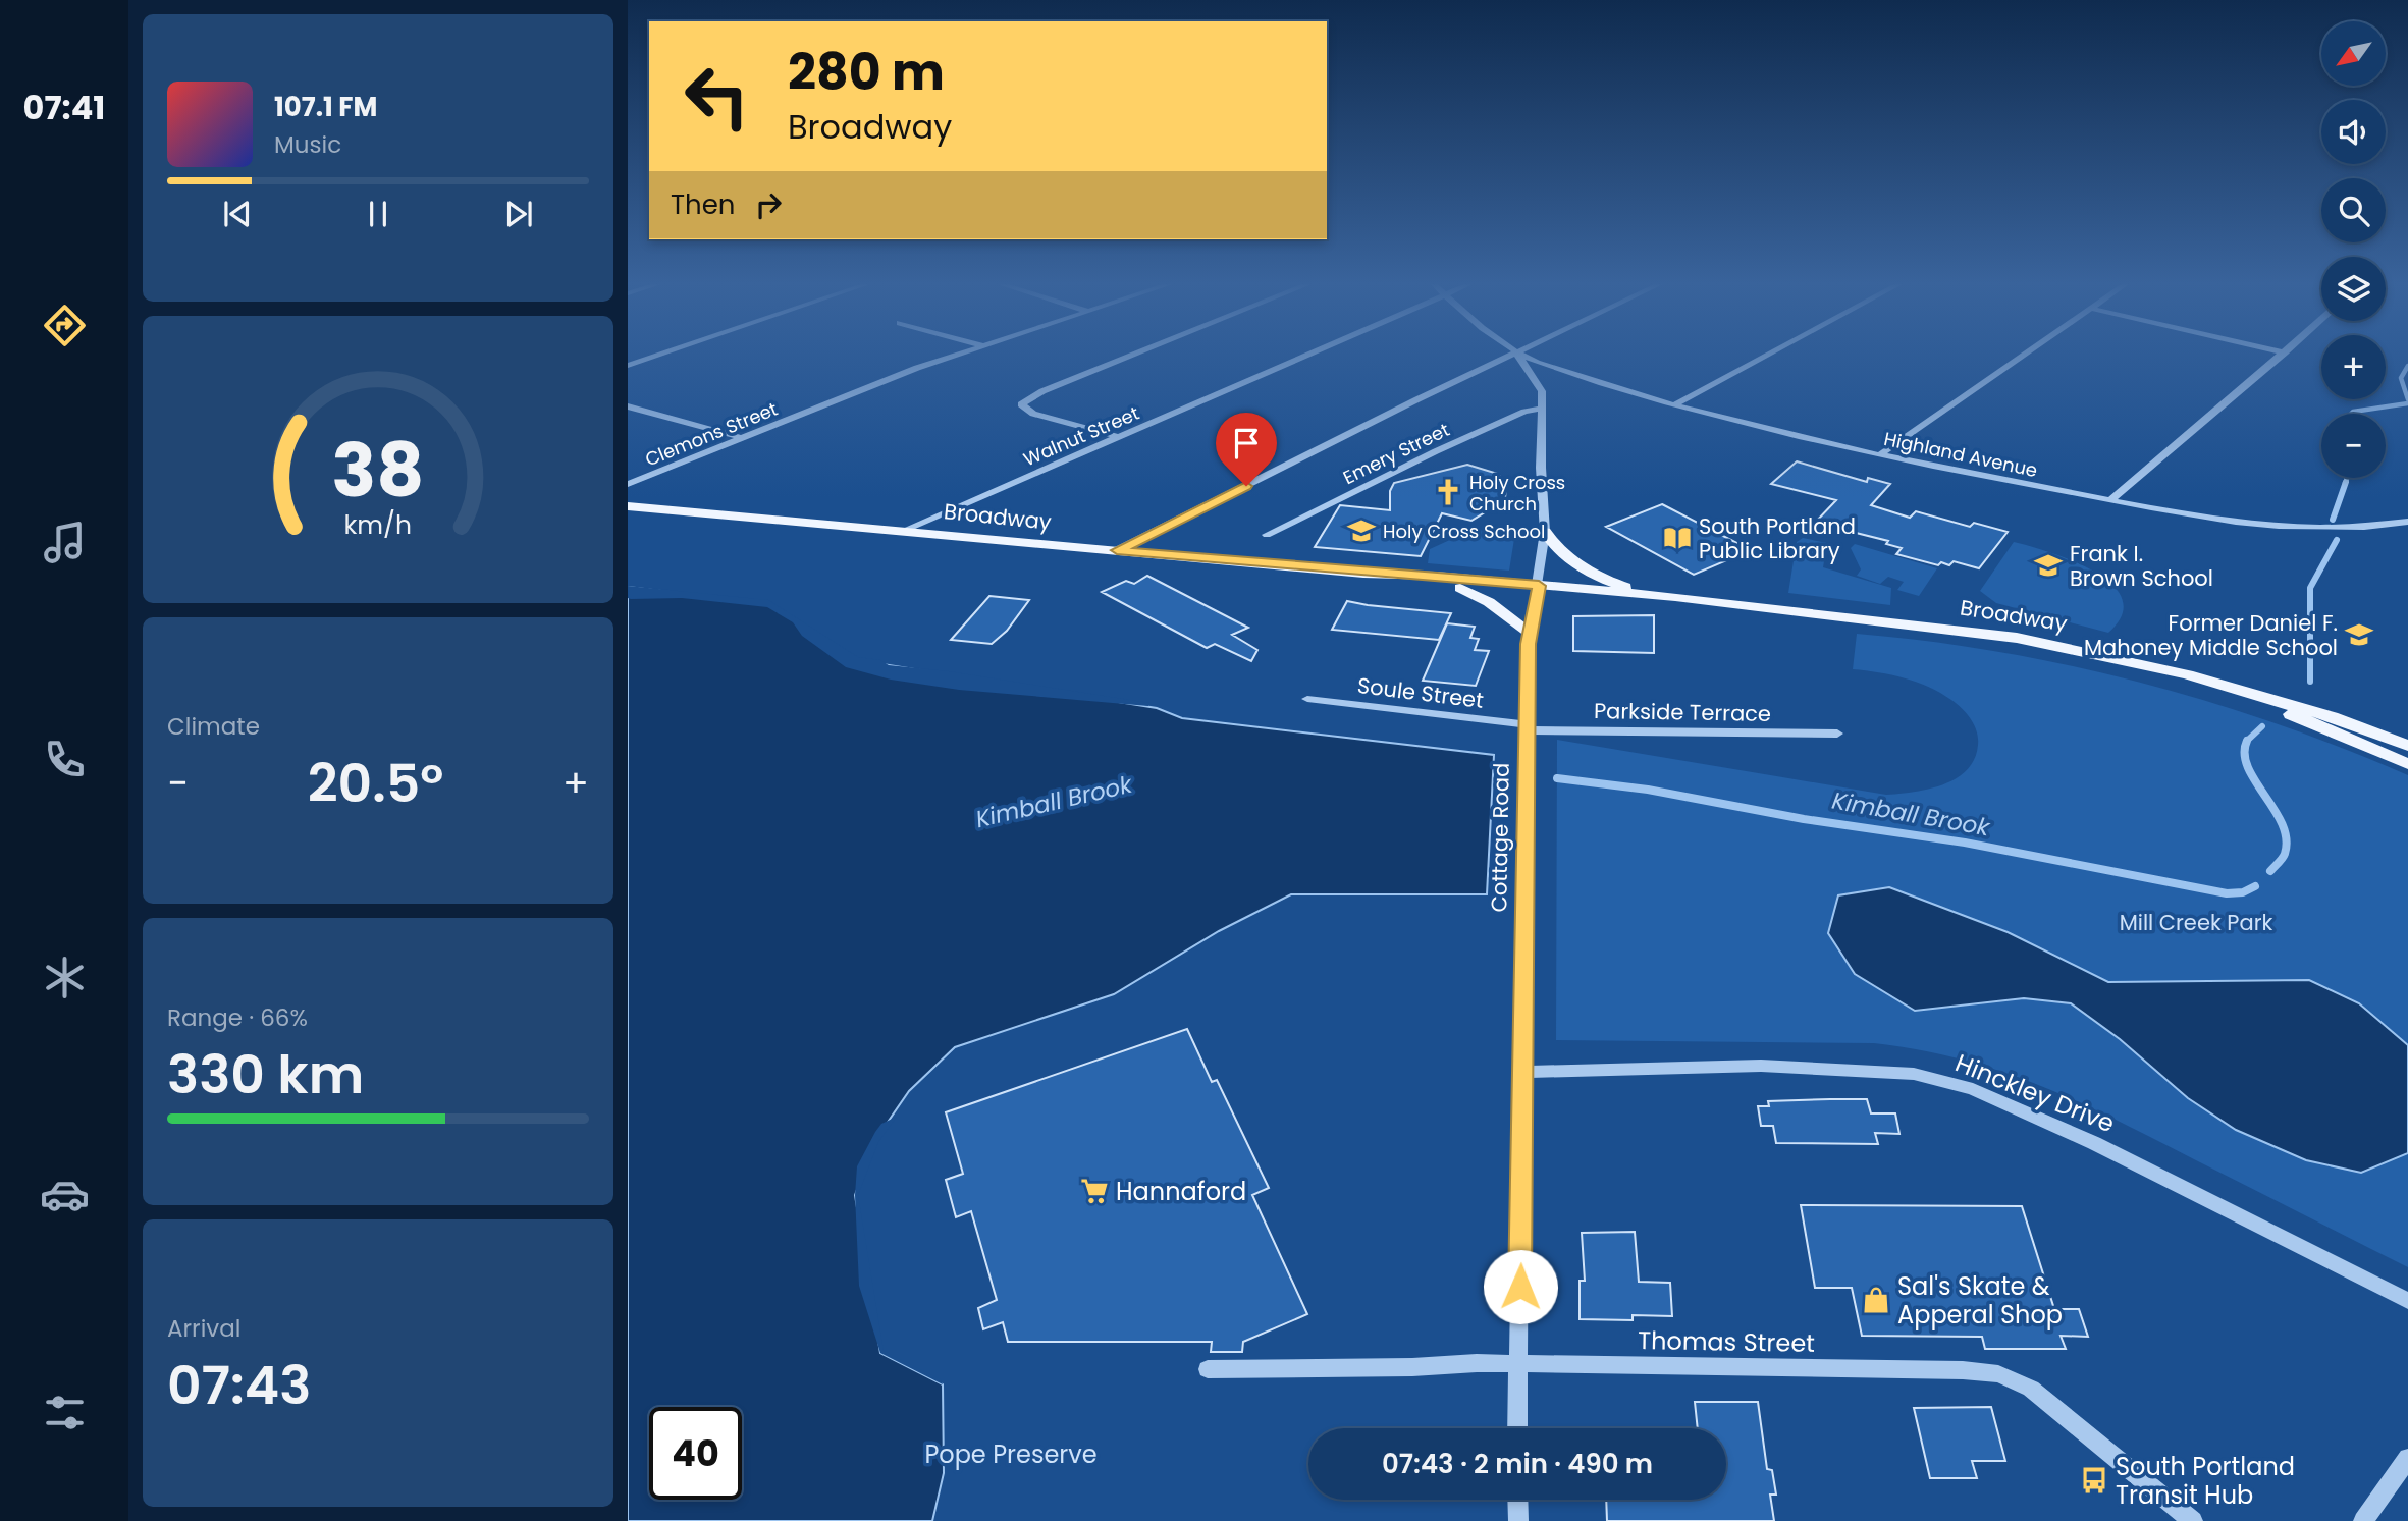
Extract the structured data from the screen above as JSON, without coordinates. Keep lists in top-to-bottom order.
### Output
{
  "streets": {
    "main road": ["Broadway"],
    "street": [
      "Clemons Street",
      "Walnut Street",
      "Emery Street",
      "Highland Avenue",
      "Soule Street",
      "Parkside Terrace",
      "Cottage Road",
      "Hinckley Drive",
      "Thomas Street"
    ]
  },
  "crossings": [
    ["Walnut Street", "Broadway"],
    ["Emery Street", "Cottage Road"],
    ["Broadway", "Cottage Road"],
    ["Soule Street", "Parkside Terrace"],
    ["Soule Street", "Cottage Road"],
    ["Parkside Terrace", "Cottage Road"],
    ["Cottage Road", "Hinckley Drive"],
    ["Cottage Road", "Thomas Street"]
  ],
  "water": ["Kimball Brook"],
  "parks": ["Mill Creek Park", "Pope Preserve"],
  "places": {
    "church": ["Holy Cross Church"],
    "school or university": ["Holy Cross School", "Frank I. Brown School", "Former Daniel F. Mahoney Middle School"],
    "library": ["South Portland Public Library"],
    "supermarket": ["Hannaford"],
    "shop": ["Sal's Skate & Apperal Shop"],
    "bus stop": ["South Portland Transit Hub"]
  },
  "north": "bottom left",
  "page": {
    "tabs": "07:41",
    "map_buttons": ["+", "−"],
    "turn": ["280 m", "Broadway"],
    "song": ["107.1 FM", "Music"],
    "then": "Then",
    "tile": [
      "Climate",
      ["Range · 66%", "330 km"],
      ["Arrival", "07:43"]
    ],
    "heat": ["−", "20.5°", "+"],
    "limit": "40",
    "trip": "07:43 · 2 min · 490 m",
    "gauge": ["38", "km/h"]
  }
}
